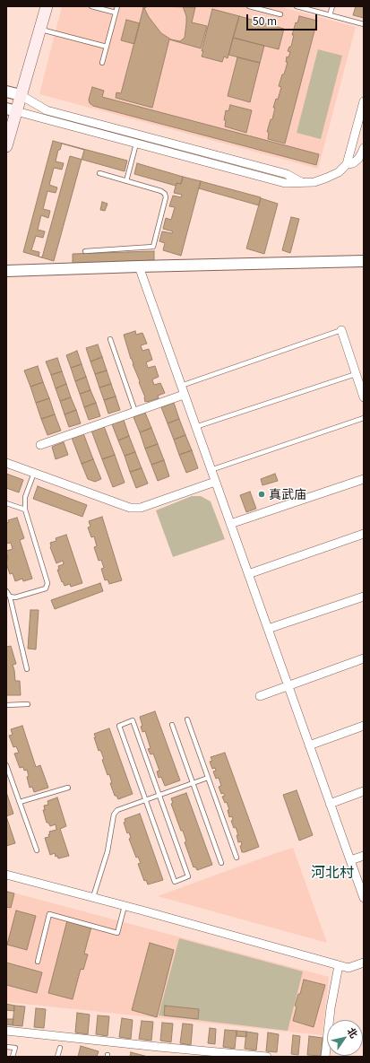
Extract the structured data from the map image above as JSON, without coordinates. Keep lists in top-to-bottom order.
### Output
{
  "districts": ["河北村"],
  "places": ["真武庙"],
  "scale_bar": "50 m",
  "north": "top right"
}
